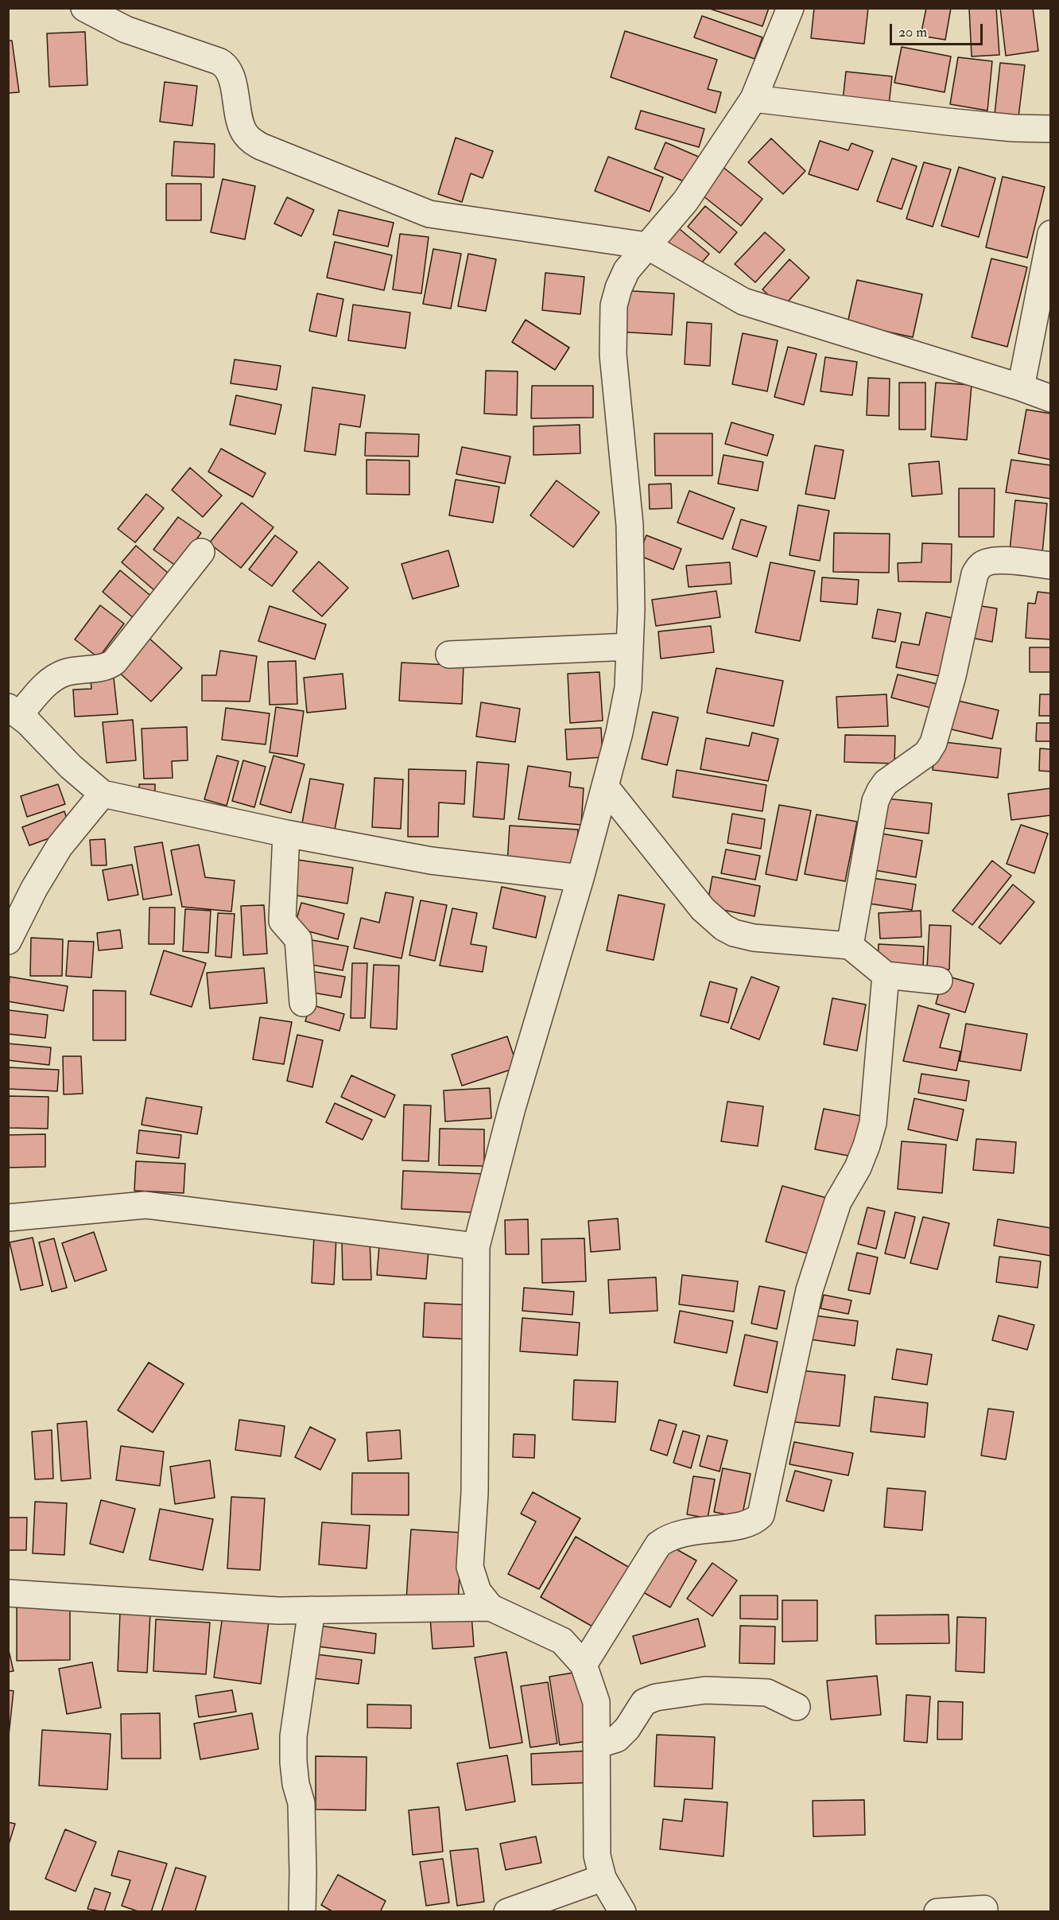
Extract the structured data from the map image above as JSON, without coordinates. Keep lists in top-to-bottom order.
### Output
{
  "scale_bar": "20 m"
}
